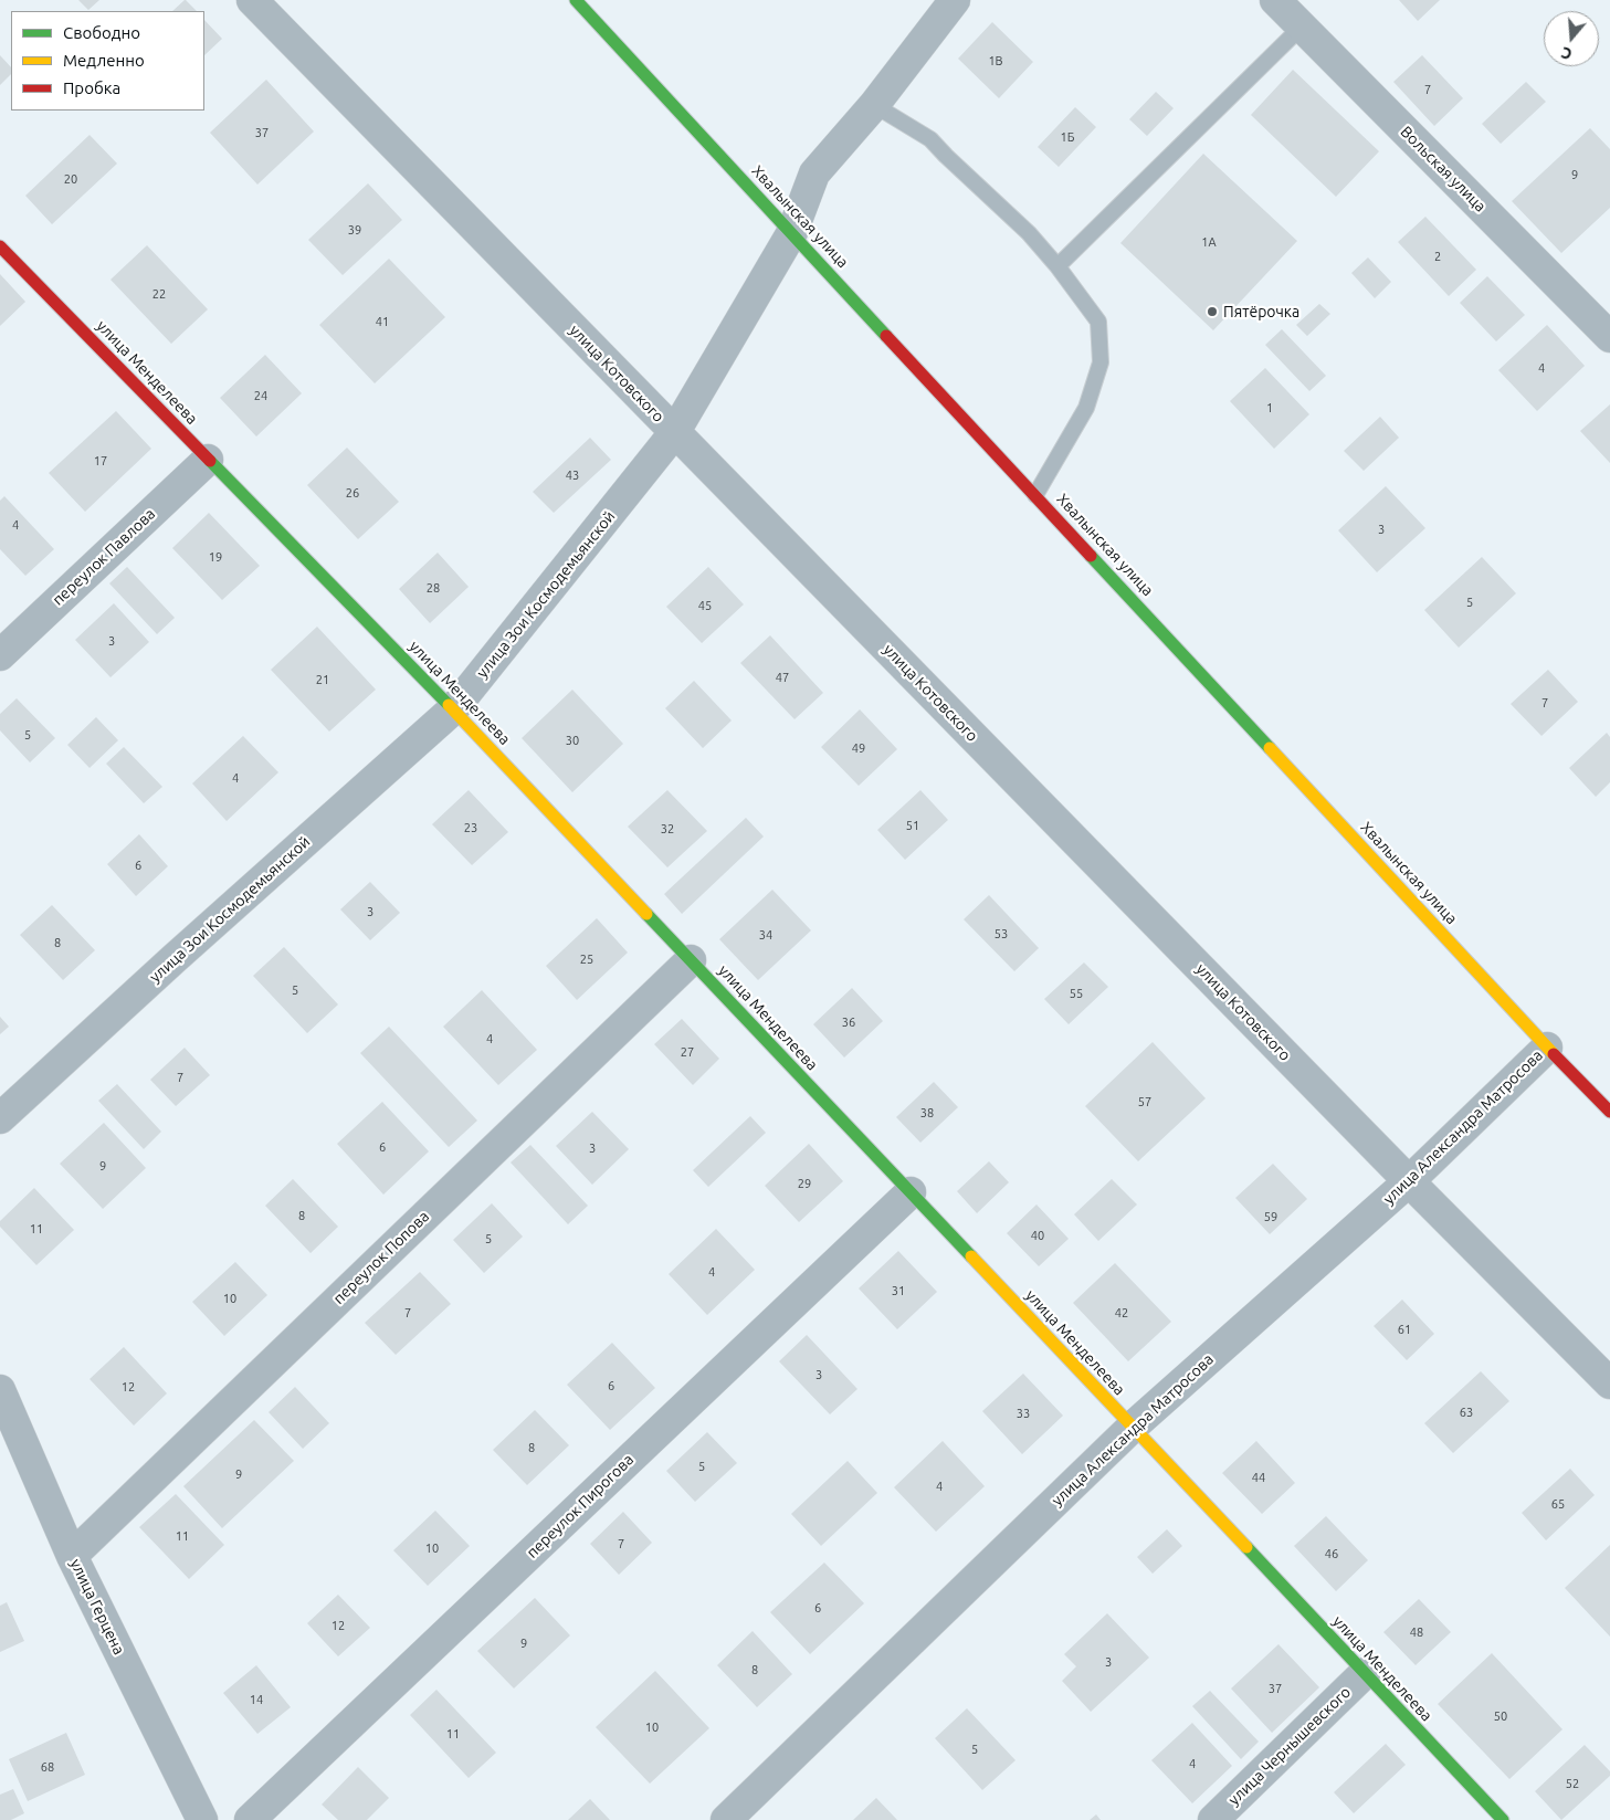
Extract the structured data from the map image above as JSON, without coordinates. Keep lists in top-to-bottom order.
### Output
{
  "streets": {
    "street": [
      "Вольская улица",
      "Хвалынская улица",
      "улица Менделеева",
      "улица Котовского",
      "переулок Павлова",
      "улица Зои Космодемьянской",
      "улица Александра Матросова",
      "переулок Попова",
      "переулок Пирогова",
      "улица Герцена",
      "улица Чернышевского"
    ]
  },
  "crossings": [
    ["Хвалынская улица", "улица Зои Космодемьянской"],
    ["Хвалынская улица", "улица Александра Матросова"],
    ["улица Менделеева", "переулок Павлова"],
    ["улица Менделеева", "улица Зои Космодемьянской"],
    ["улица Менделеева", "улица Александра Матросова"],
    ["улица Менделеева", "переулок Попова"],
    ["улица Менделеева", "переулок Пирогова"],
    ["улица Менделеева", "улица Чернышевского"],
    ["улица Котовского", "улица Зои Космодемьянской"],
    ["улица Котовского", "улица Александра Матросова"],
    ["переулок Попова", "улица Герцена"]
  ],
  "places": ["Пятёрочка"],
  "house_numbers": [
    "1В",
    "7",
    "37",
    "1Б",
    "9",
    "20",
    "39",
    "1А",
    "2",
    "22",
    "41",
    "4",
    "24",
    "1",
    "17",
    "43",
    "26",
    "4",
    "3",
    "19",
    "28",
    "5",
    "45",
    "3",
    "47",
    "21",
    "7",
    "5",
    "30",
    "49",
    "4",
    "51",
    "23",
    "32",
    "6",
    "3",
    "53",
    "34",
    "8",
    "25",
    "5",
    "55",
    "36",
    "4",
    "27",
    "7",
    "57",
    "38",
    "6",
    "3",
    "9",
    "29",
    "8",
    "59",
    "11",
    "40",
    "5",
    "4",
    "31",
    "10",
    "7",
    "42",
    "61",
    "3",
    "6",
    "12",
    "63",
    "33",
    "8",
    "5",
    "9",
    "44",
    "4",
    "65",
    "11",
    "7",
    "10",
    "46",
    "6",
    "12",
    "48",
    "9",
    "3",
    "8",
    "37",
    "14",
    "50",
    "10",
    "11",
    "5",
    "4",
    "68",
    "52"
  ],
  "legend": ["Свободно", "Медленно", "Пробка"],
  "north": "bottom"
}
